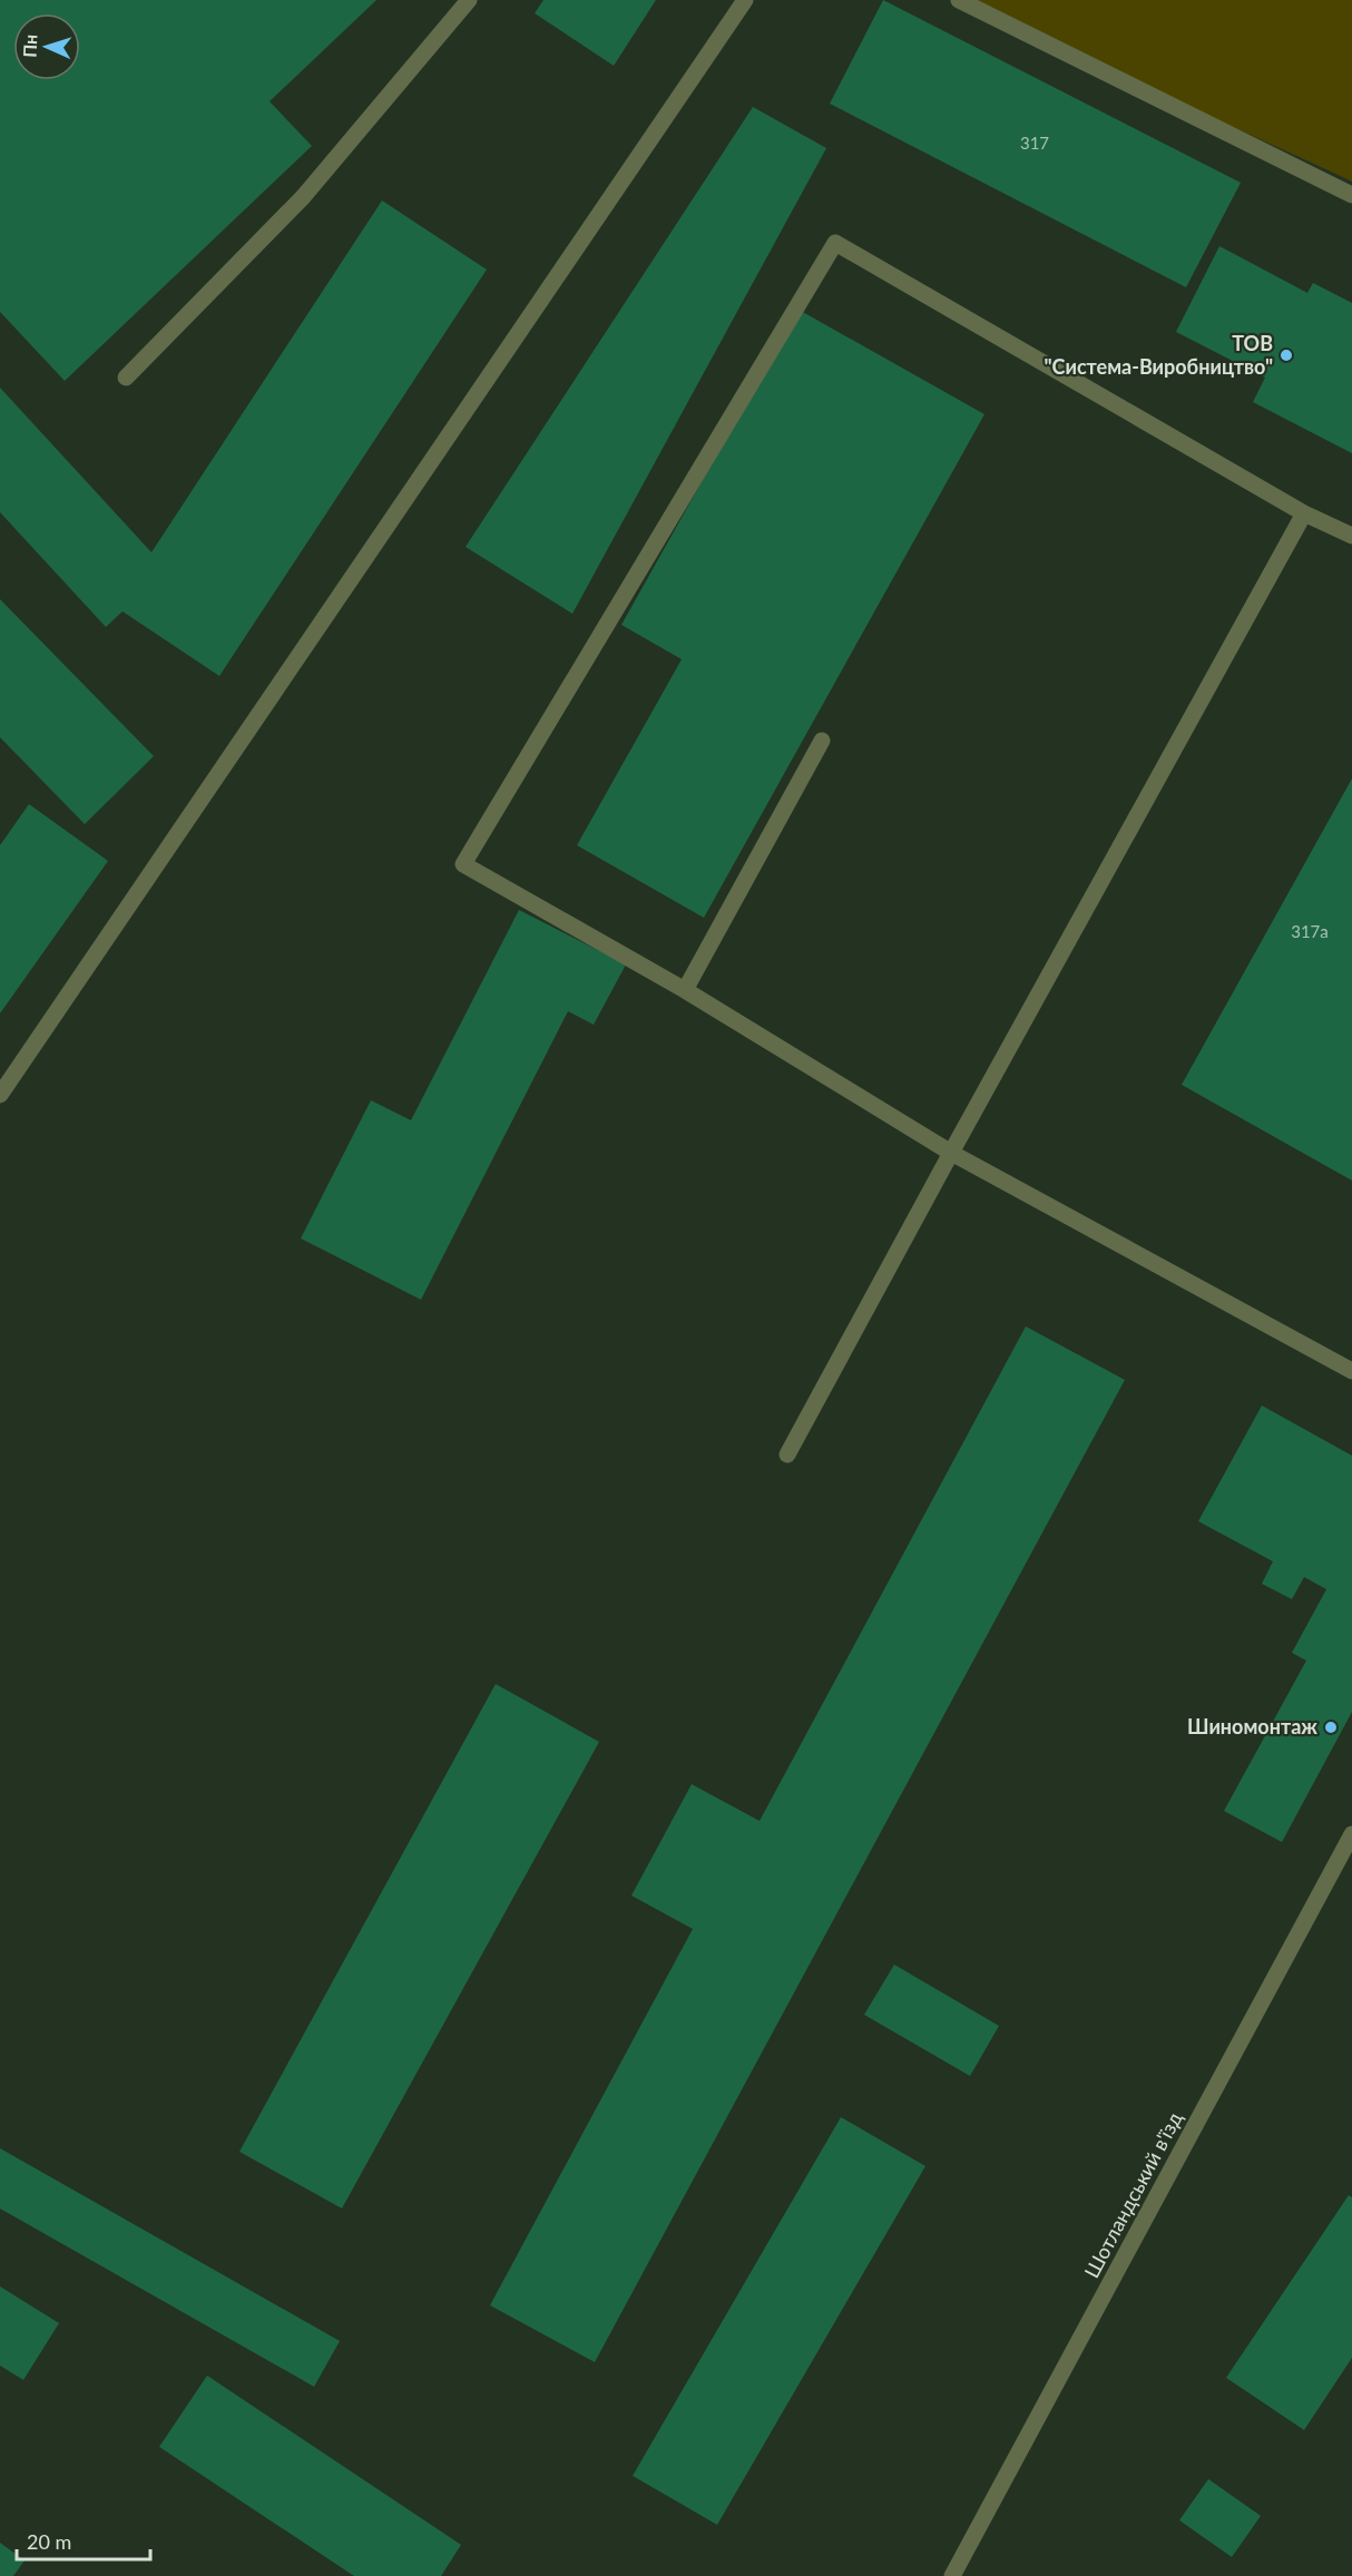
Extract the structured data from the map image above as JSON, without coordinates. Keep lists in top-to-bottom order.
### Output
{
  "streets": {
    "street": ["Шотландський в'їзд"]
  },
  "places": ["ТОВ \"Система-Виробництво\"", "Шиномонтаж"],
  "house_numbers": ["317", "317а"],
  "scale_bar": "20 m",
  "north": "left"
}
